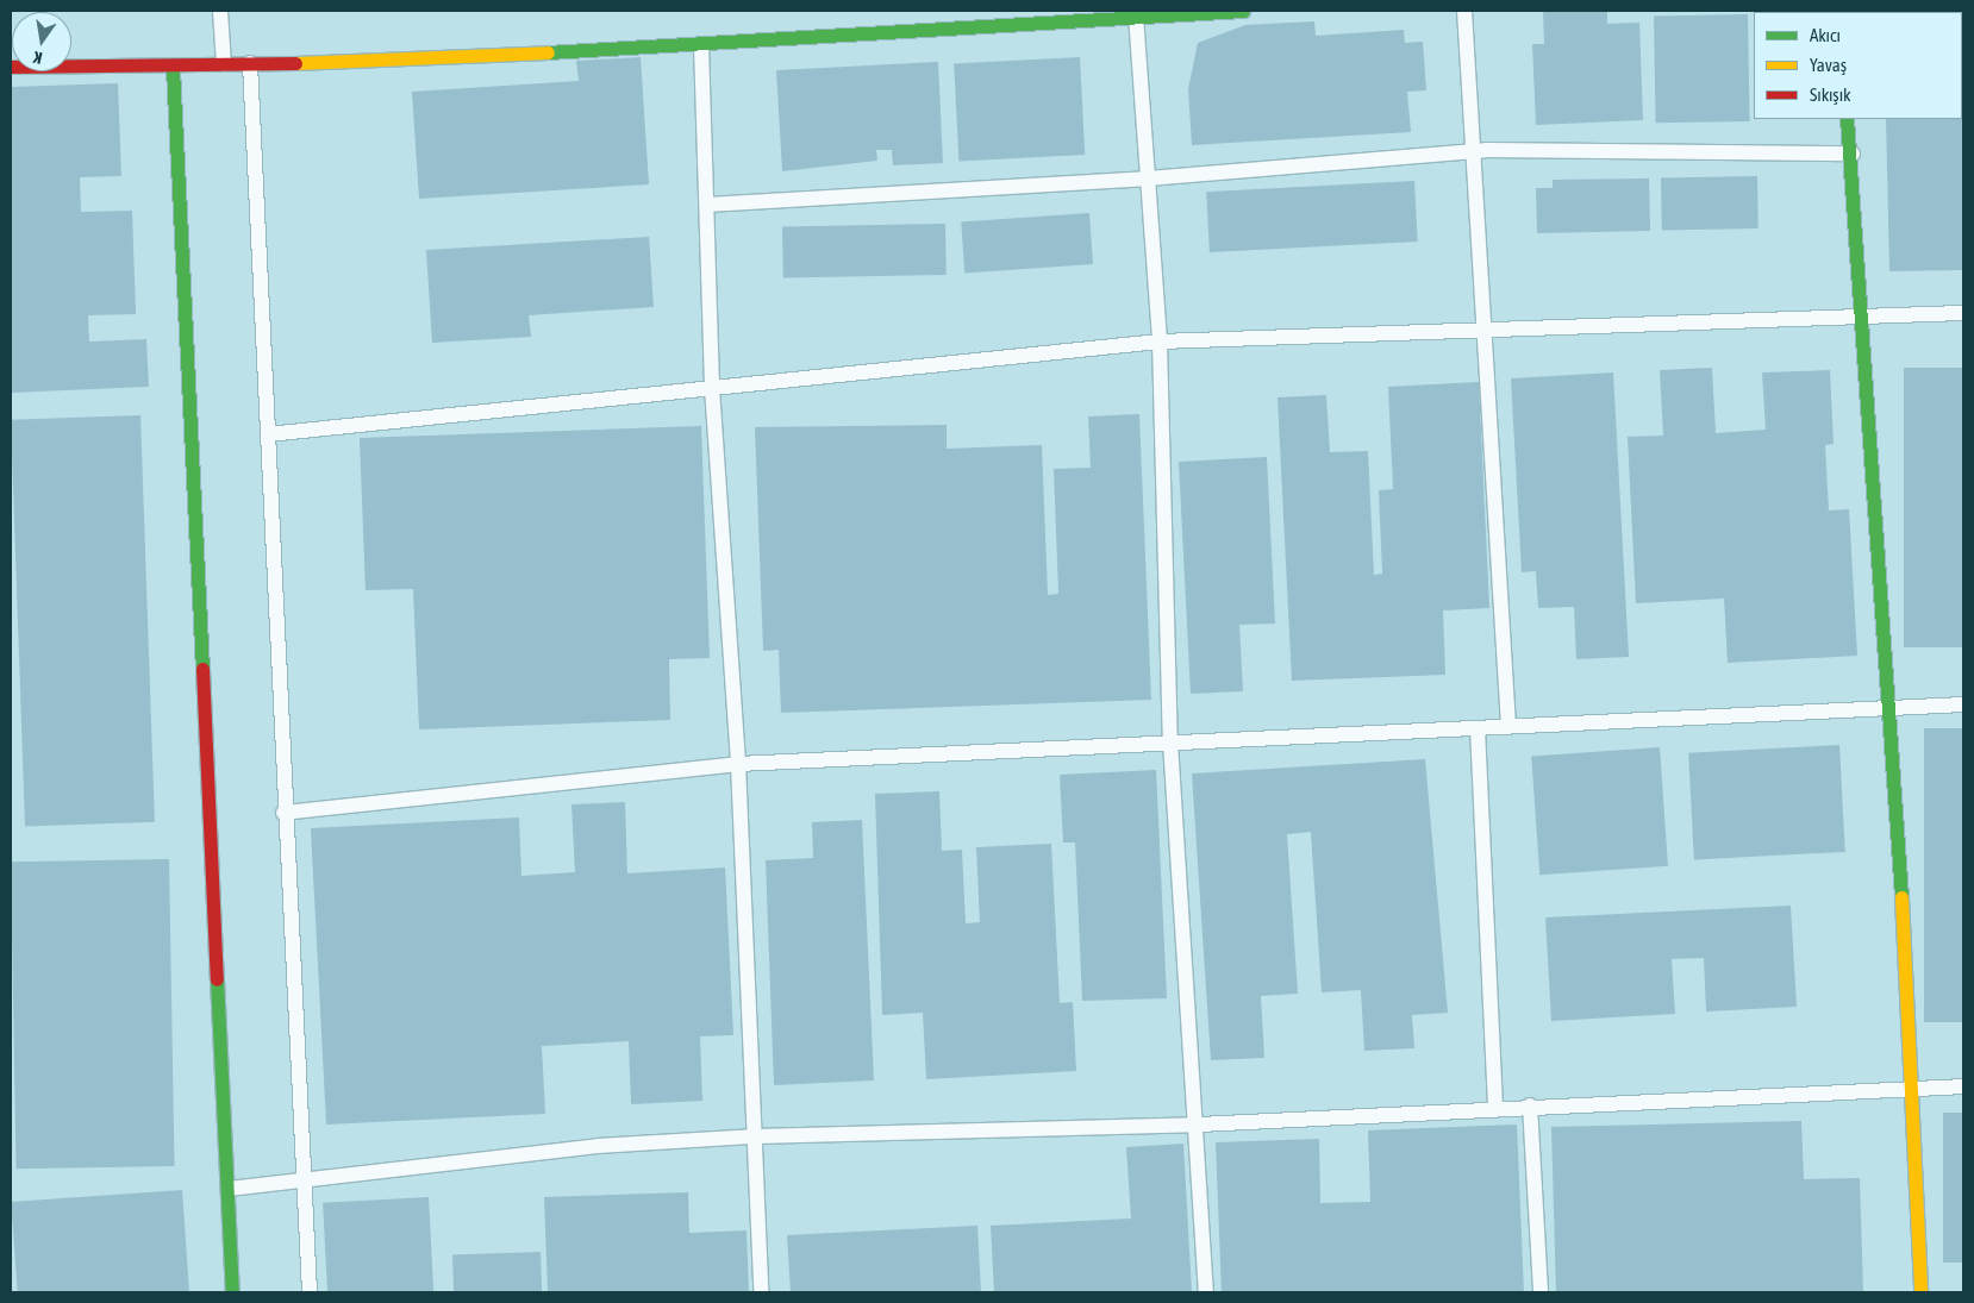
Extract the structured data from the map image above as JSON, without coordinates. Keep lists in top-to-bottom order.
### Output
{
  "legend": ["Akıcı", "Yavaş", "Sıkışık"],
  "north": "bottom"
}
